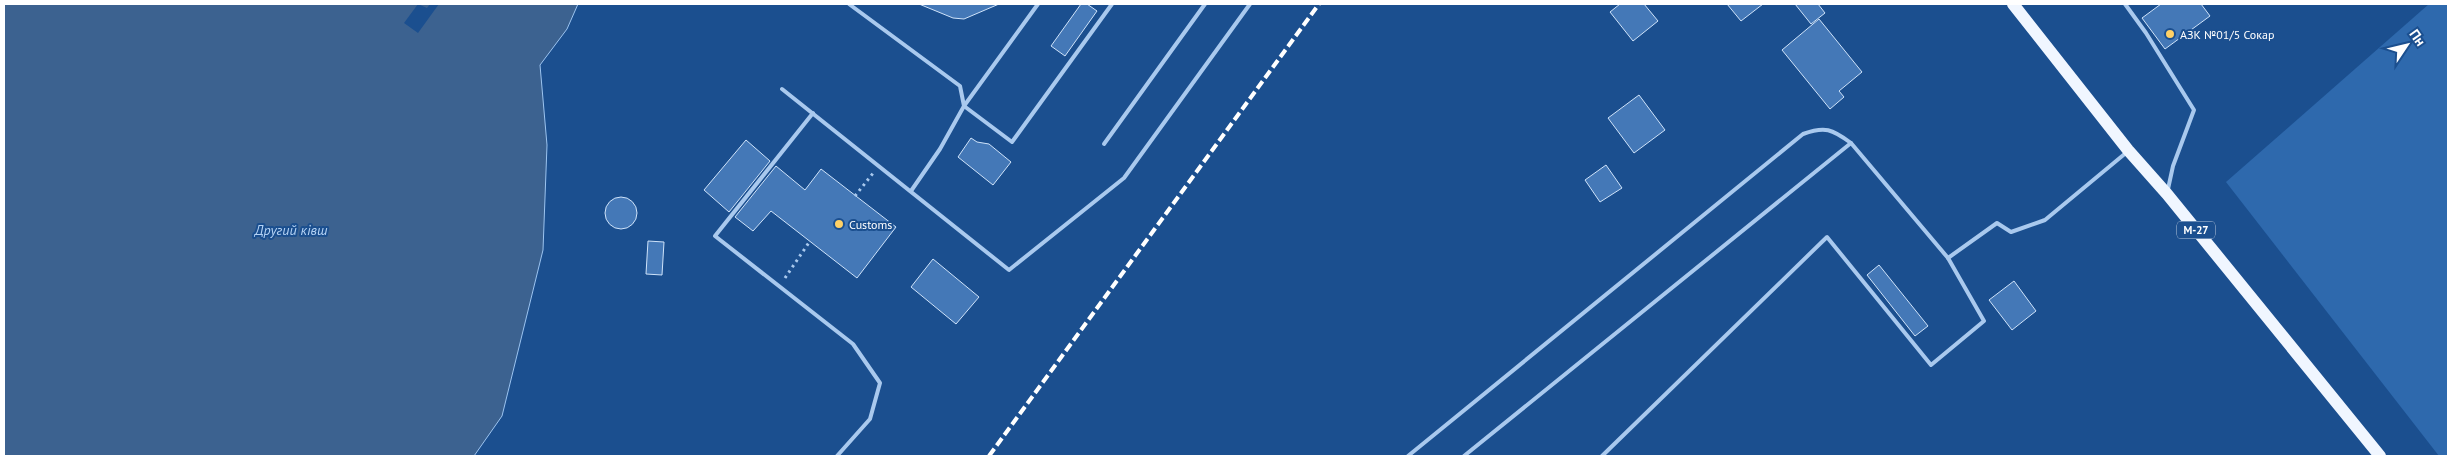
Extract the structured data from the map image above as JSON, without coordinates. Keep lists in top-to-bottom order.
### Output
{
  "streets": {
    "main road": ["М-27"]
  },
  "water": ["Другий ківш"],
  "places": ["АЗК №01/5 Сокар", "Customs"],
  "north": "top right"
}
